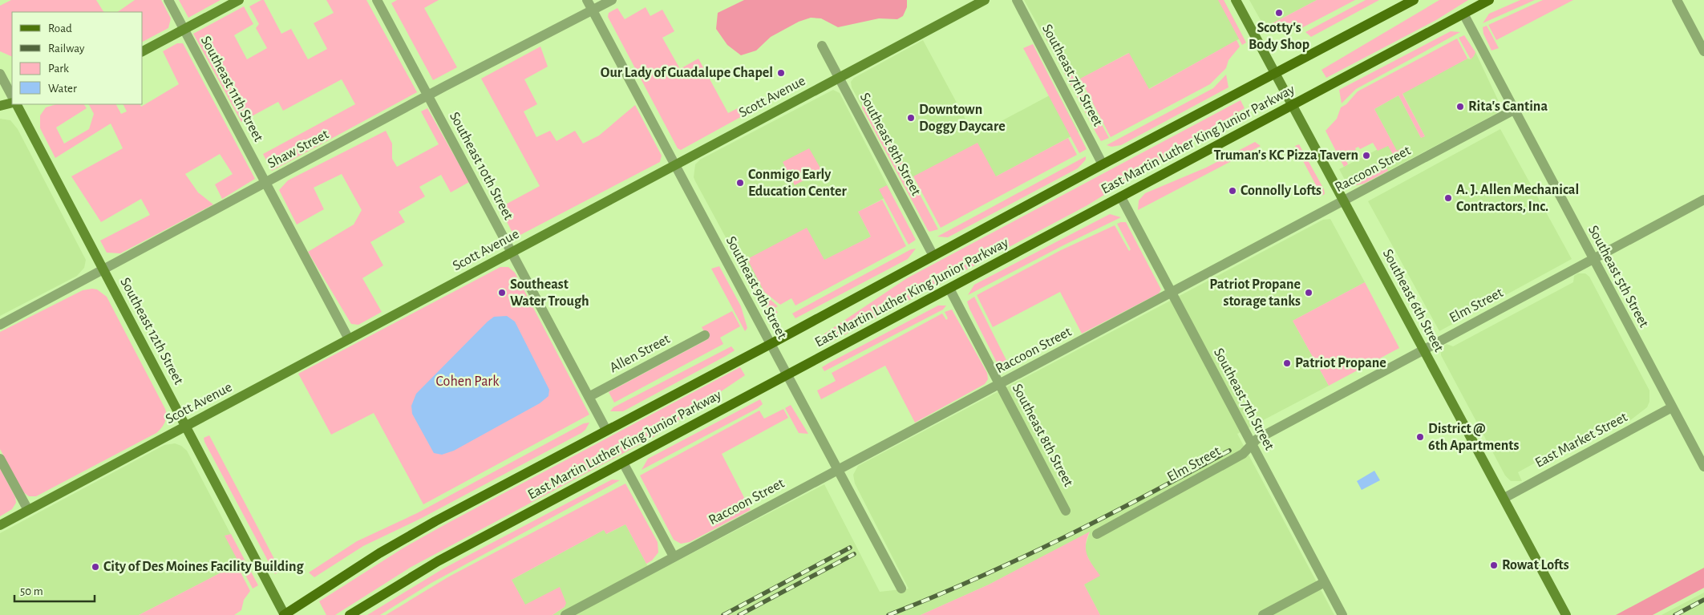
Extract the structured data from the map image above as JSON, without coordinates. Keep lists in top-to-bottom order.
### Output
{
  "streets": {
    "main road": ["East Martin Luther King Junior Parkway"],
    "street": [
      "Southeast 7th Street",
      "Southeast 11th Street",
      "Scott Avenue",
      "Southeast 8th Street",
      "Shaw Street",
      "Southeast 10th Street",
      "Raccoon Street",
      "Southeast 5th Street",
      "Southeast 9th Street",
      "Southeast 6th Street",
      "Elm Street",
      "Southeast 12th Street",
      "Allen Street",
      "East Market Street"
    ]
  },
  "crossings": [
    ["Southeast 7th Street", "East Martin Luther King Junior Parkway"],
    ["Southeast 7th Street", "Raccoon Street"],
    ["Southeast 7th Street", "Elm Street"],
    ["Southeast 11th Street", "Scott Avenue"],
    ["Southeast 11th Street", "Shaw Street"],
    ["Scott Avenue", "Southeast 8th Street"],
    ["Scott Avenue", "Southeast 10th Street"],
    ["Scott Avenue", "Southeast 9th Street"],
    ["Scott Avenue", "Southeast 12th Street"],
    ["East Martin Luther King Junior Parkway", "Southeast 8th Street"],
    ["East Martin Luther King Junior Parkway", "Southeast 10th Street"],
    ["East Martin Luther King Junior Parkway", "Southeast 5th Street"],
    ["East Martin Luther King Junior Parkway", "Southeast 9th Street"],
    ["East Martin Luther King Junior Parkway", "Southeast 6th Street"],
    ["East Martin Luther King Junior Parkway", "Southeast 12th Street"],
    ["Southeast 8th Street", "Raccoon Street"],
    ["Shaw Street", "Southeast 10th Street"],
    ["Shaw Street", "Southeast 9th Street"],
    ["Shaw Street", "Southeast 12th Street"],
    ["Southeast 10th Street", "Allen Street"],
    ["Raccoon Street", "Southeast 5th Street"],
    ["Raccoon Street", "Southeast 9th Street"],
    ["Raccoon Street", "Southeast 6th Street"],
    ["Southeast 5th Street", "Elm Street"],
    ["Southeast 5th Street", "East Market Street"],
    ["Southeast 6th Street", "Elm Street"],
    ["Southeast 6th Street", "East Market Street"]
  ],
  "parks": ["Cohen Park"],
  "places": [
    "Scotty's Body Shop",
    "Our Lady of Guadalupe Chapel",
    "Rita's Cantina",
    "Downtown Doggy Daycare",
    "Truman's KC Pizza Tavern",
    "Conmigo Early Education Center",
    "Connolly Lofts",
    "A. J. Allen Mechanical Contractors, Inc.",
    "Southeast Water Trough",
    "Patriot Propane storage tanks",
    "Patriot Propane",
    "District @ 6th Apartments",
    "Rowat Lofts",
    "City of Des Moines Facility Building"
  ],
  "legend": [
    "Road",
    "Railway",
    "Park",
    "Water"
  ],
  "scale_bar": "50 m"
}
